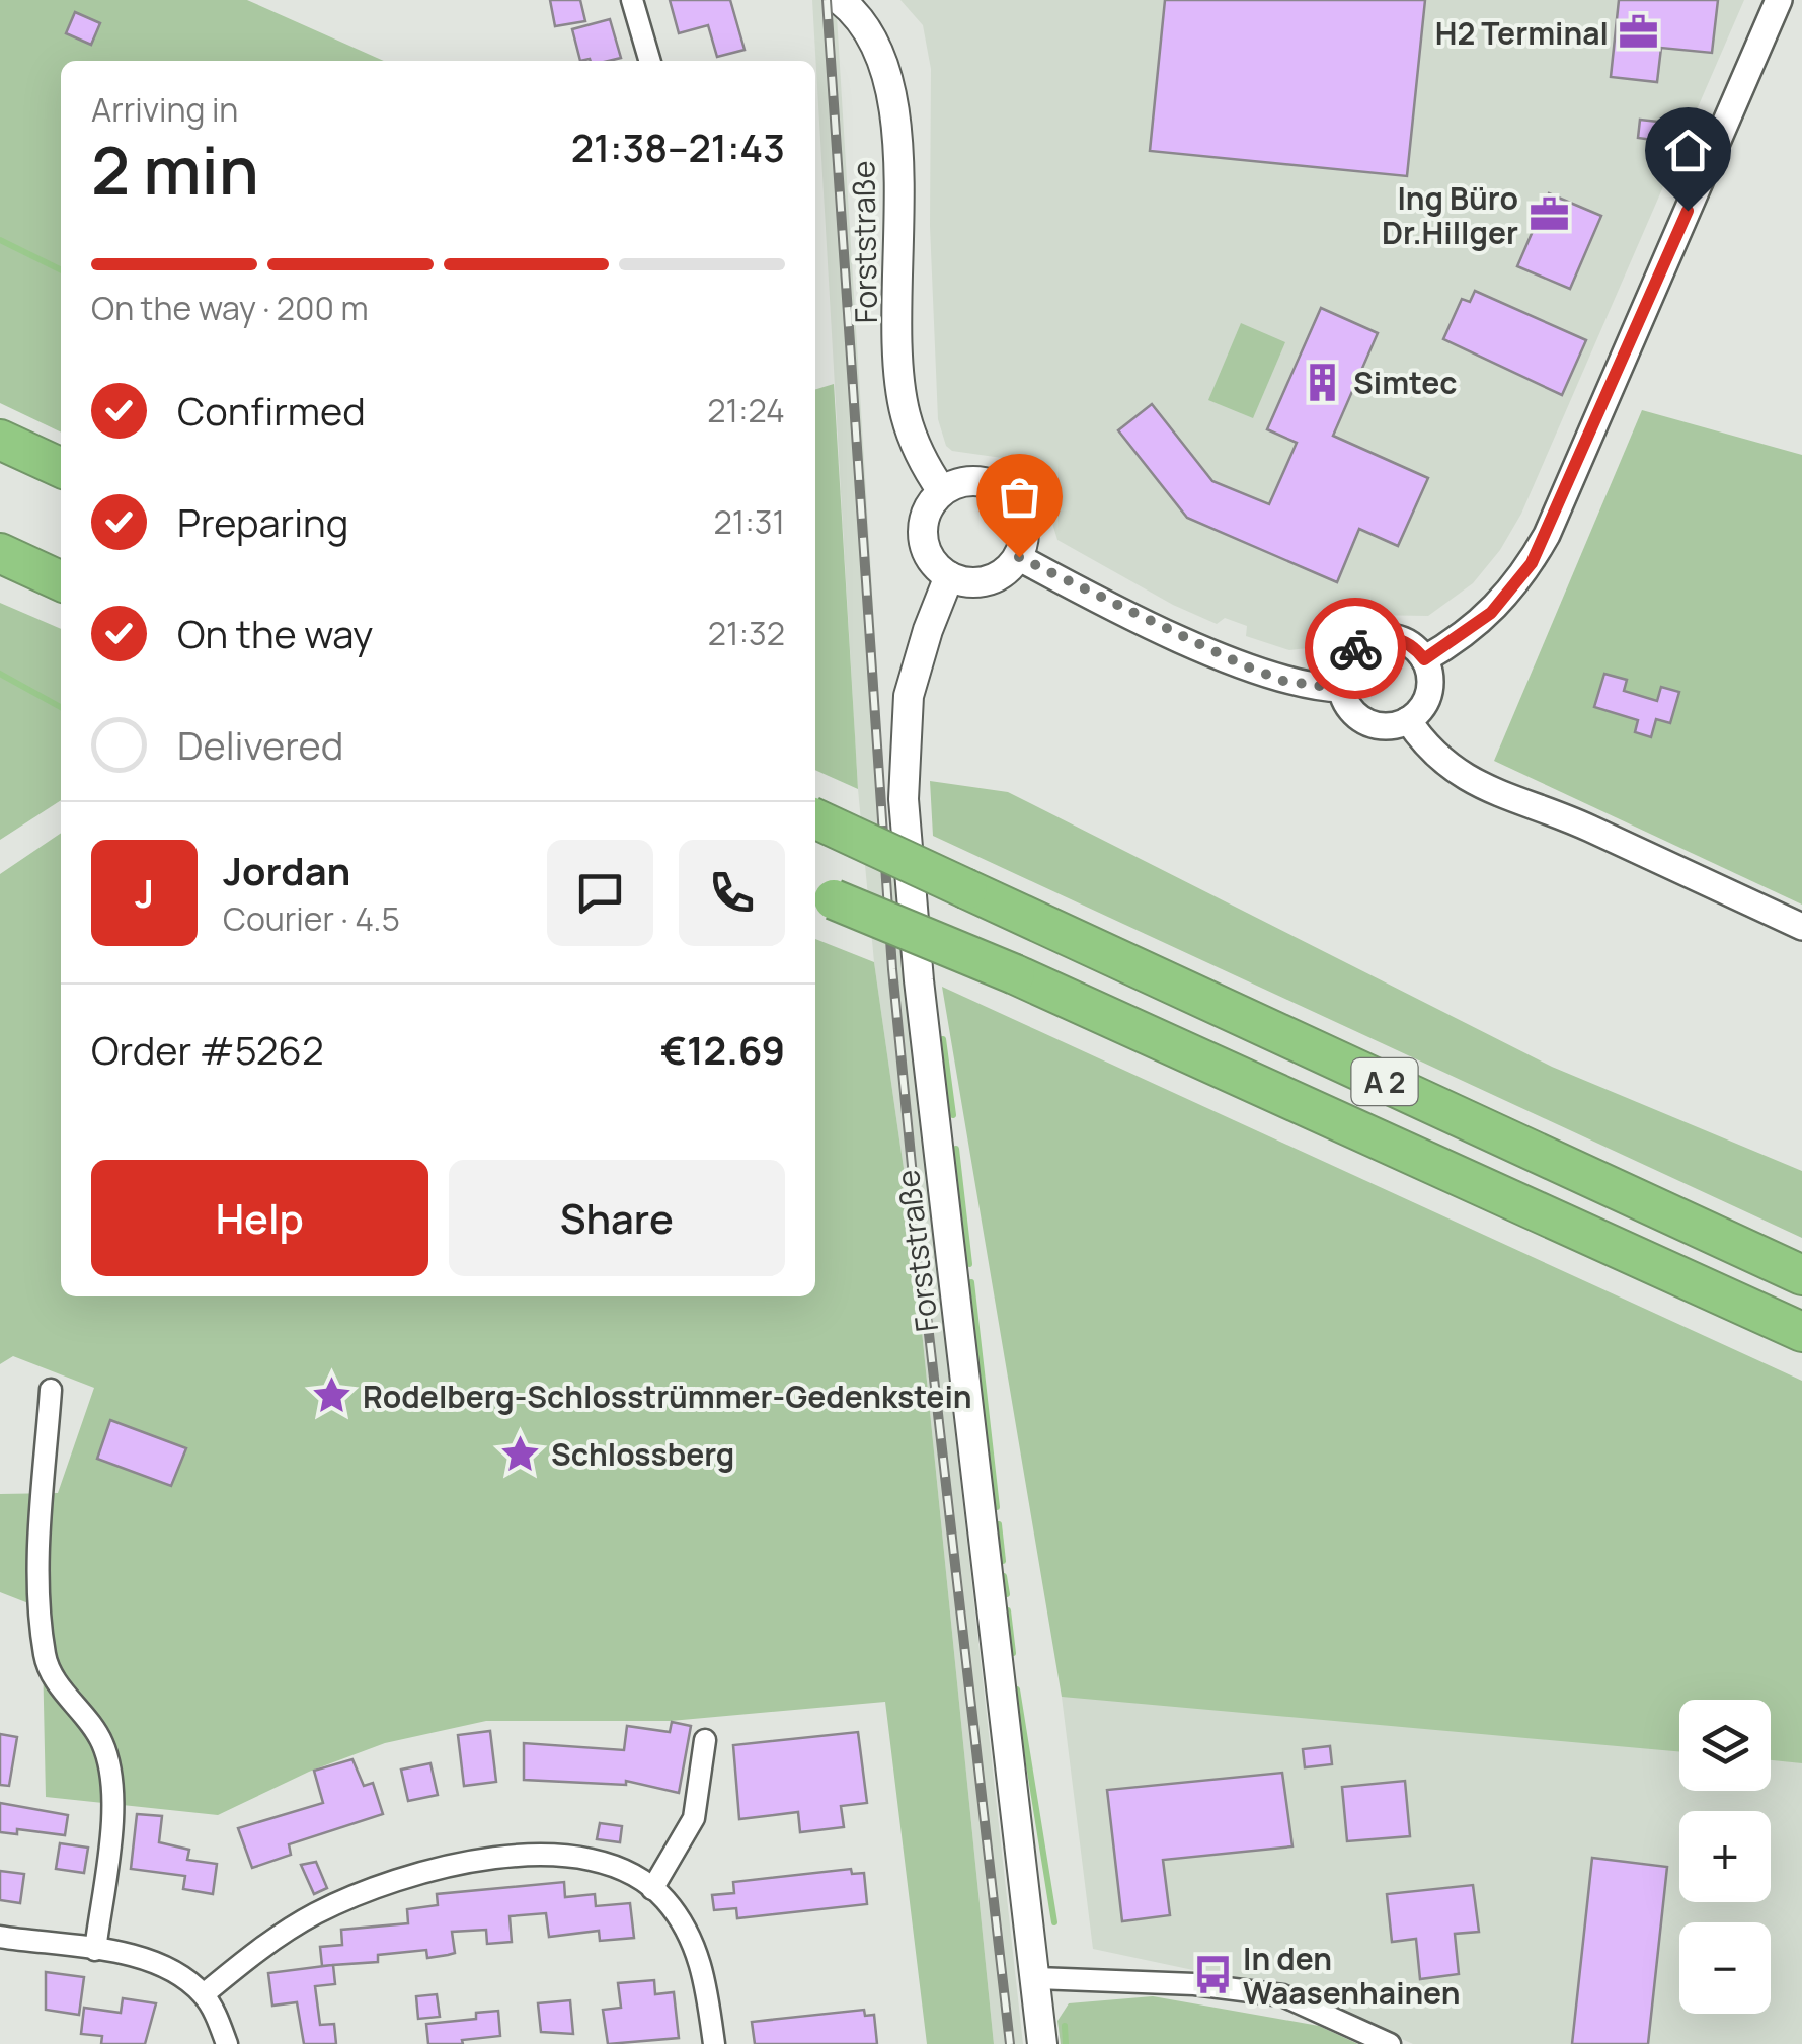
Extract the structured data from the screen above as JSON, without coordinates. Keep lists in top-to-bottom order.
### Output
{
  "streets": {
    "highway": ["A 2"],
    "main road": ["Forststraße"]
  },
  "places": {
    "office": ["H2 Terminal", "Ing Büro Dr.Hillger"],
    "building": ["Simtec"],
    "place": ["Rodelberg-Schlosstrümmer-Gedenkstein", "Schlossberg"],
    "bus stop": ["In den Waasenhainen"]
  },
  "page": {
    "heading": ["2 min", "Arriving in", "21:38–21:43"],
    "panel": [
      "Jordan",
      "Courier · 4.5",
      "Order #5262",
      "€12.69"
    ],
    "bar": "On the way · 200 m",
    "list": [
      ["Confirmed", "21:24"],
      ["Preparing", "21:31"],
      ["On the way", "21:32"],
      "Delivered"
    ],
    "round": "J",
    "buttons": ["Help", "Share"],
    "map_buttons": ["+", "−"]
  }
}
